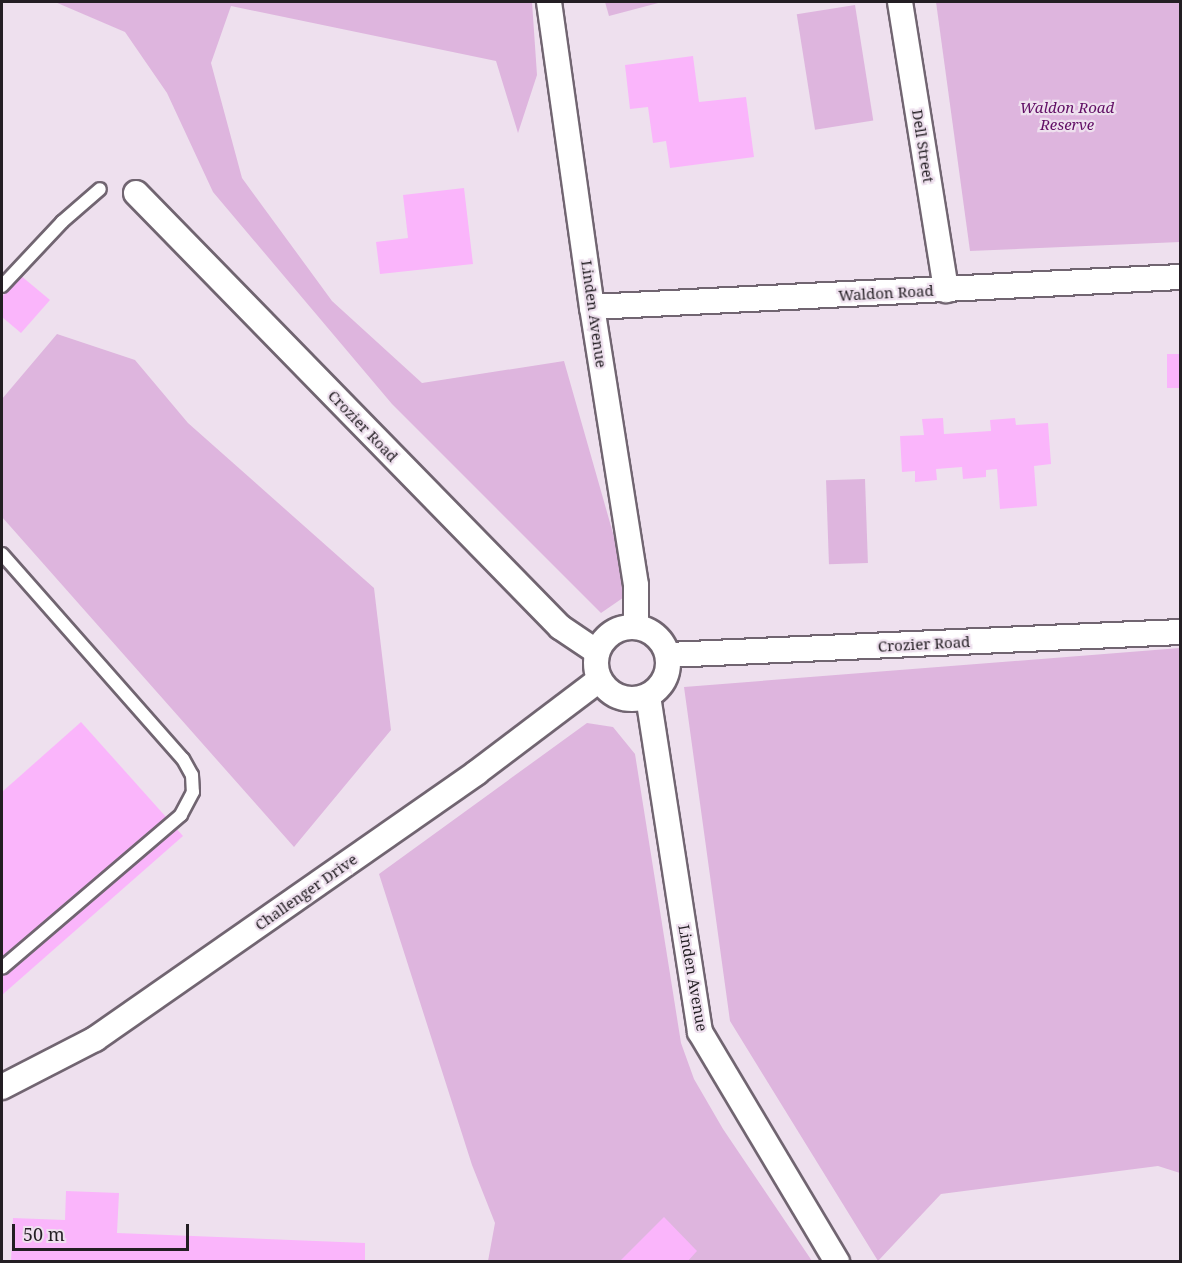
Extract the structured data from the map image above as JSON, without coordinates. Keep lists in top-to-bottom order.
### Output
{
  "streets": {
    "street": [
      "Dell Street",
      "Waldon Road",
      "Linden Avenue",
      "Crozier Road",
      "Challenger Drive"
    ]
  },
  "crossings": [
    ["Dell Street", "Waldon Road"],
    ["Waldon Road", "Linden Avenue"],
    ["Linden Avenue", "Crozier Road"],
    ["Linden Avenue", "Challenger Drive"],
    ["Crozier Road", "Challenger Drive"]
  ],
  "parks": ["Waldon Road Reserve"],
  "scale_bar": "50 m"
}
